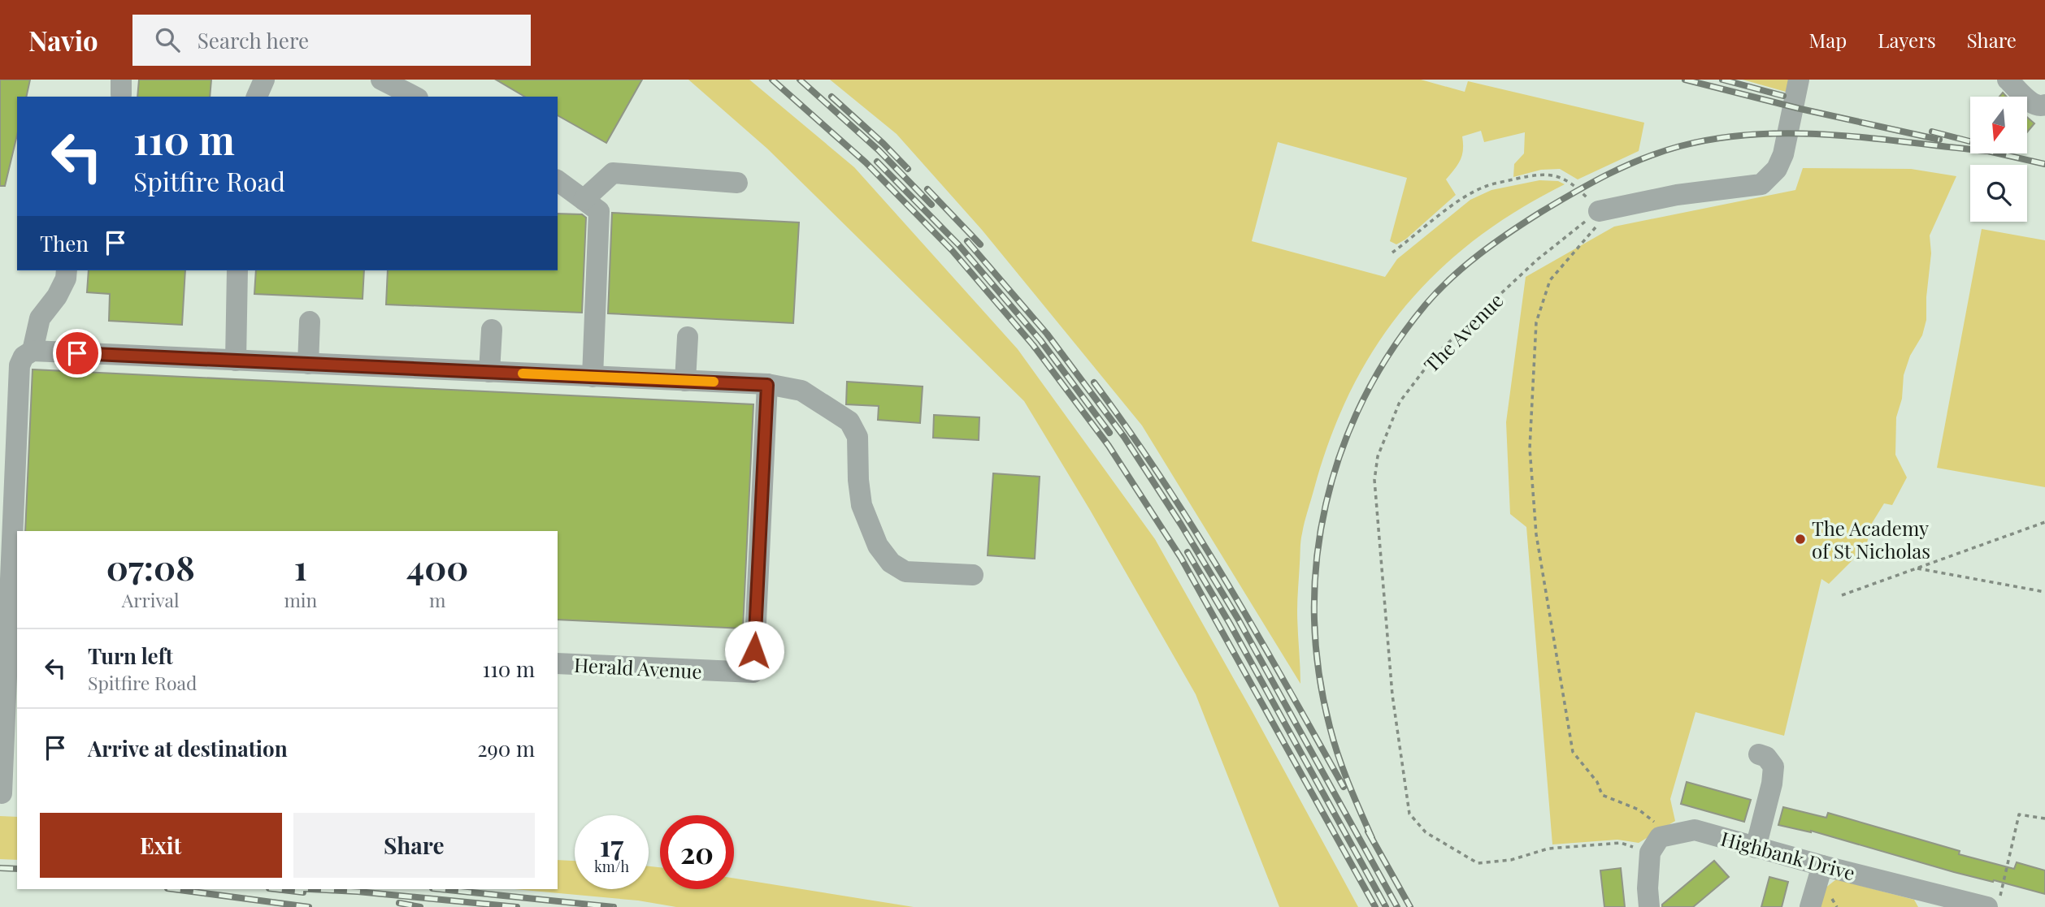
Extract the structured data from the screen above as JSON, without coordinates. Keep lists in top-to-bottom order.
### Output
{
  "streets": {
    "street": ["Herald Avenue", "Highbank Drive"],
    "path": ["The Avenue"]
  },
  "places": ["The Academy of St Nicholas"],
  "north": "bottom",
  "page": {
    "header": "Navio",
    "search": "Search here",
    "nav": ["Map", "Layers", "Share"],
    "turn": ["110 m", "Spitfire Road"],
    "then": "Then",
    "eta": [
      "07:08",
      "Arrival",
      "1",
      "min",
      "400",
      "m"
    ],
    "list": [
      {
        "name": "Turn left",
        "note": "Spitfire Road",
        "value": "110 m"
      },
      {
        "name": "Arrive at destination",
        "value": "290 m"
      }
    ],
    "buttons": ["Exit", "Share"],
    "speed": "17 km/h",
    "limit": "20"
  }
}
